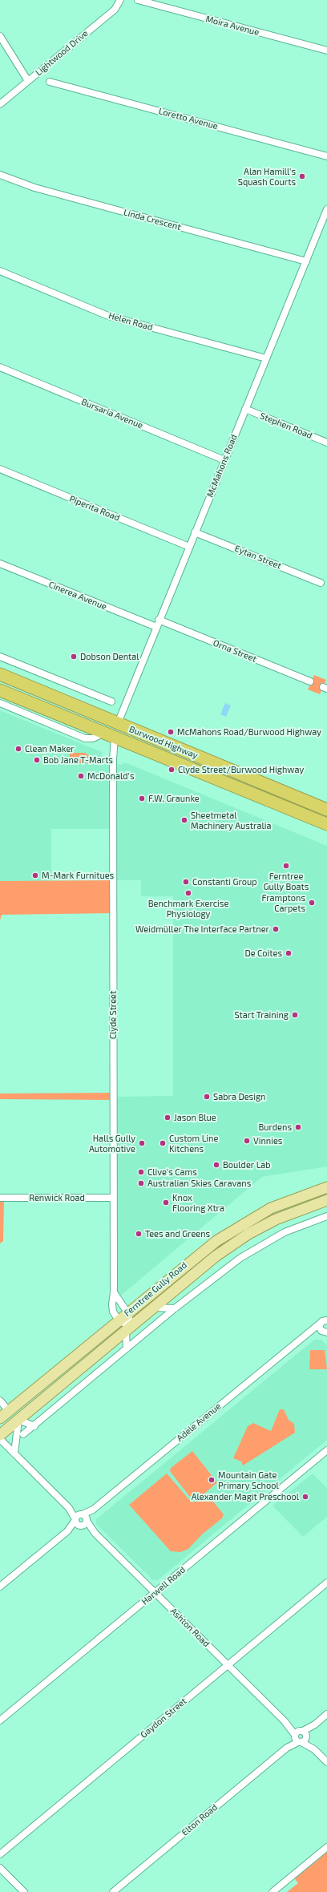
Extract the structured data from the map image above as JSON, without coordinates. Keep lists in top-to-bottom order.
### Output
{
  "streets": {
    "highway": ["Burwood Highway"],
    "main road": ["Ferntree Gully Road"],
    "street": [
      "Moira Avenue",
      "Lightwood Drive",
      "Loretto Avenue",
      "Linda Crescent",
      "Helen Road",
      "Bursaria Avenue",
      "Stephen Road",
      "McMahons Road",
      "Piperita Road",
      "Eytan Street",
      "Cinerea Avenue",
      "Orna Street",
      "Clyde Street",
      "Renwick Road",
      "Adele Avenue",
      "Harwell Road",
      "Ashton Road",
      "Gaydon Street",
      "Elton Road"
    ]
  },
  "crossings": [
    ["Linda Crescent", "McMahons Road"],
    ["Helen Road", "McMahons Road"],
    ["Bursaria Avenue", "McMahons Road"],
    ["Stephen Road", "McMahons Road"],
    ["McMahons Road", "Piperita Road"],
    ["McMahons Road", "Eytan Street"],
    ["McMahons Road", "Cinerea Avenue"],
    ["McMahons Road", "Orna Street"],
    ["McMahons Road", "Burwood Highway"],
    ["Burwood Highway", "Clyde Street"],
    ["Clyde Street", "Renwick Road"],
    ["Clyde Street", "Ferntree Gully Road"],
    ["Adele Avenue", "Ashton Road"],
    ["Harwell Road", "Ashton Road"],
    ["Ashton Road", "Gaydon Street"],
    ["Ashton Road", "Elton Road"]
  ],
  "places": [
    "Alan Hamill's Squash Courts",
    "Dobson Dental",
    "McMahons Road/Burwood Highway",
    "Clean Maker",
    "Bob Jane T-Marts",
    "Clyde Street/Burwood Highway",
    "McDonald's",
    "F.W. Graunke",
    "Sheetmetal Machinery Australia",
    "Ferntree Gully Boats",
    "M-Mark Furnitues",
    "Constanti Group",
    "Benchmark Exercise Physiology",
    "Framptons Carpets",
    "Weidmüller The Interface Partner",
    "De Coites",
    "Start Training",
    "Sabra Design",
    "Jason Blue",
    "Burdens",
    "Vinnies",
    "Halls Gully Automotive",
    "Custom Line Kitchens",
    "Boulder Lab",
    "Clive's Cams",
    "Australian Skies Caravans",
    "Knox Flooring Xtra",
    "Tees and Greens",
    "Mountain Gate Primary School",
    "Alexander Magit Preschool"
  ]
}
